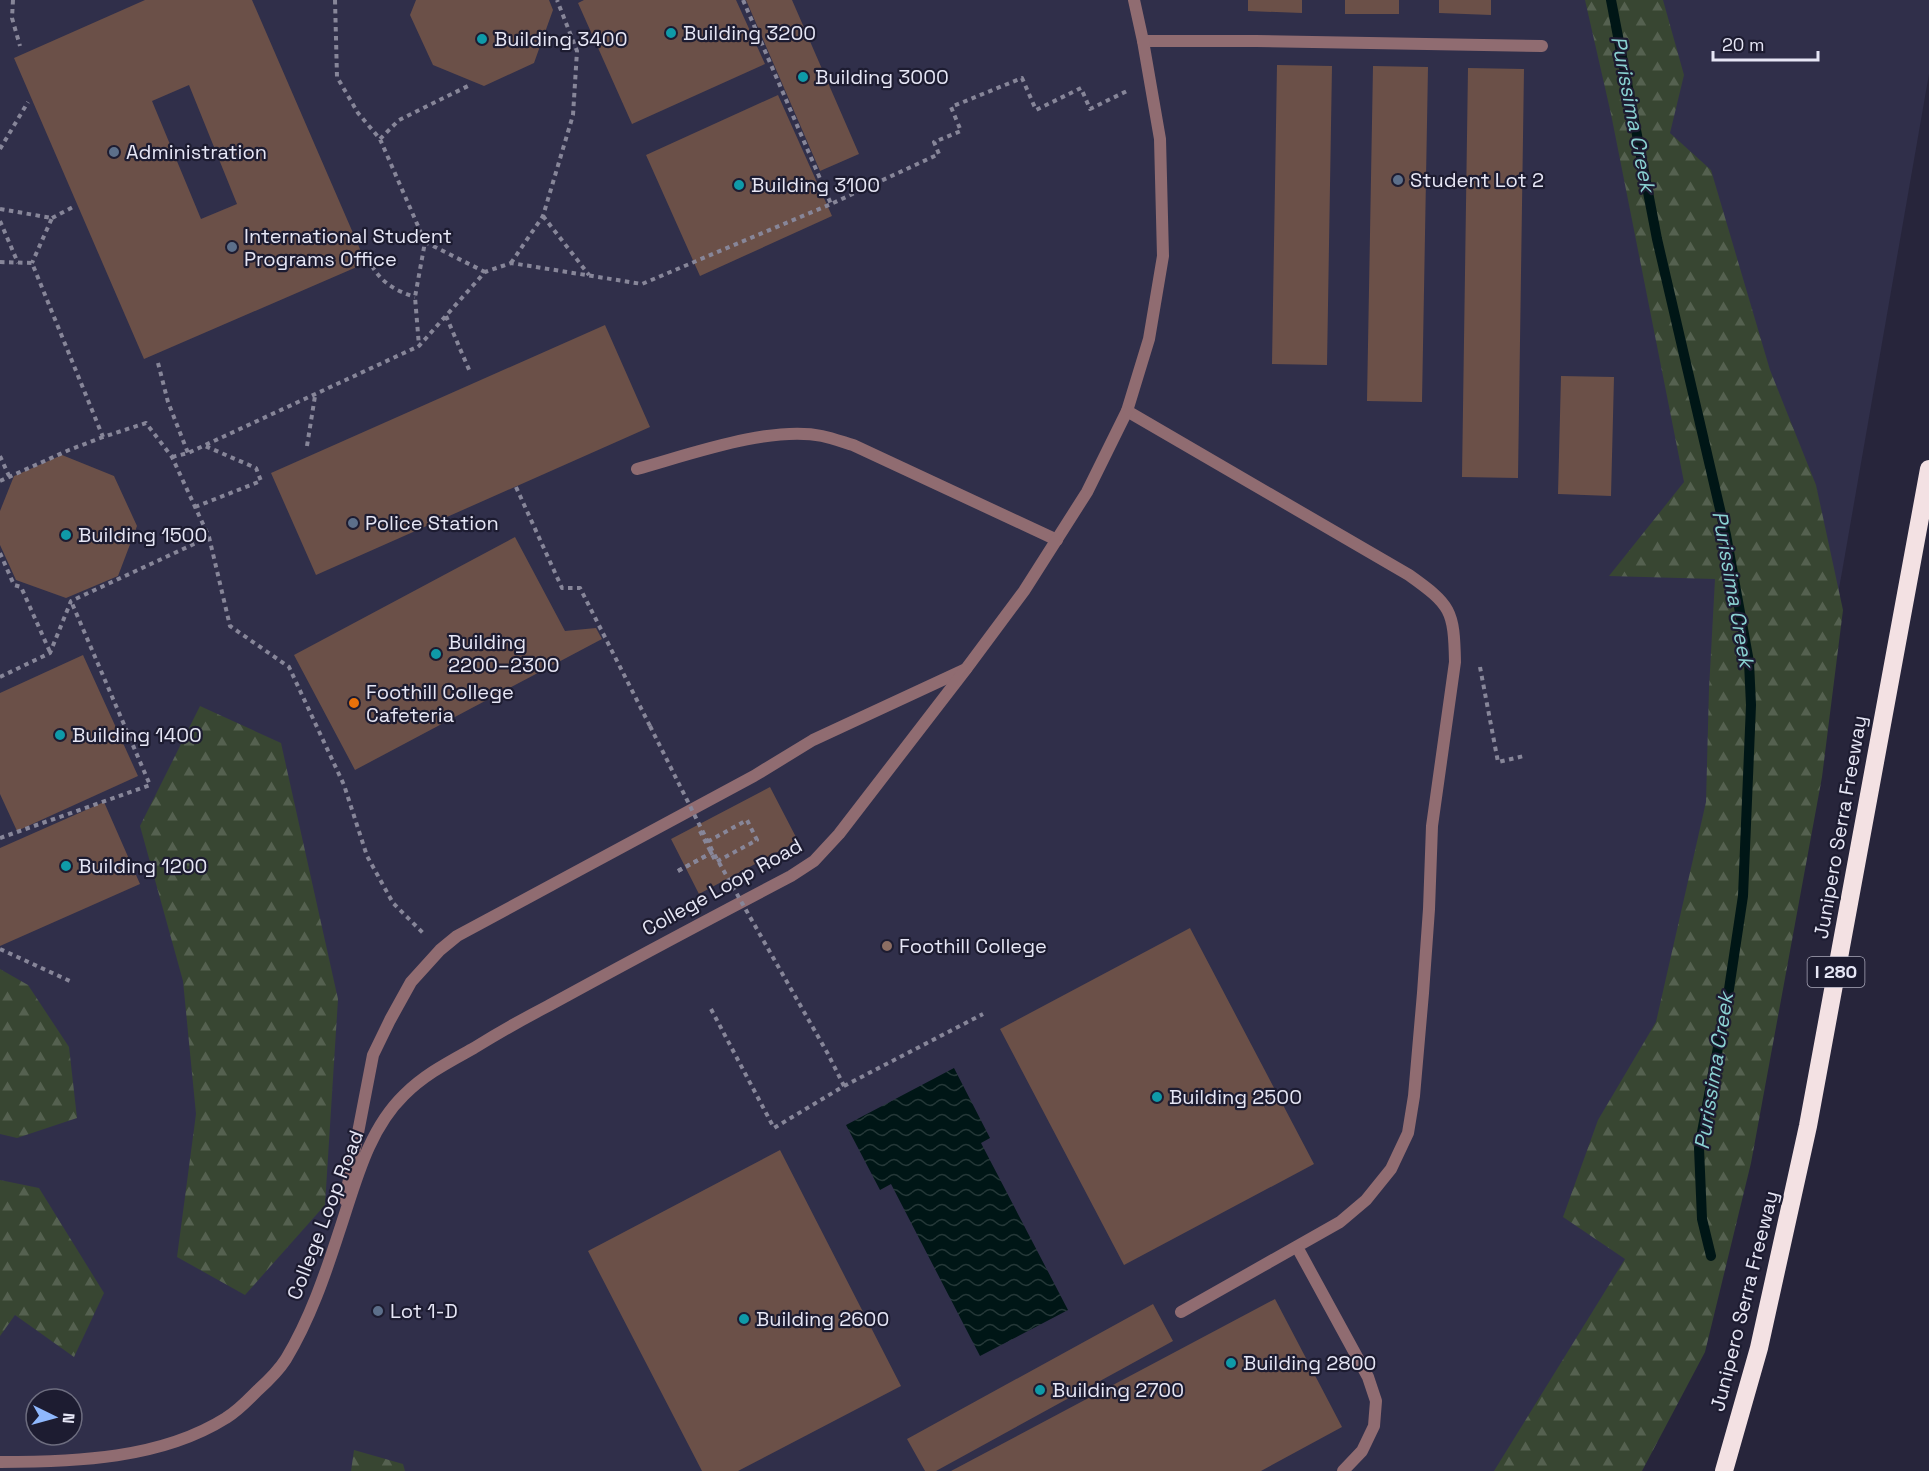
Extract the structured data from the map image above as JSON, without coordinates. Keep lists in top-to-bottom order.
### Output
{
  "streets": {
    "highway": ["Junipero Serra Freeway", "I 280"],
    "street": ["College Loop Road"]
  },
  "water": ["Purissima Creek"],
  "places": [
    "Building 3200",
    "Building 3400",
    "Building 3000",
    "Administration",
    "Student Lot 2",
    "Building 3100",
    "International Student Programs Office",
    "Police Station",
    "Building 1500",
    "Building 2200–2300",
    "Foothill College Cafeteria",
    "Building 1400",
    "Building 1200",
    "Foothill College",
    "Building 2500",
    "Lot 1-D",
    "Building 2600",
    "Building 2800",
    "Building 2700"
  ],
  "scale_bar": "20 m",
  "north": "right"
}
